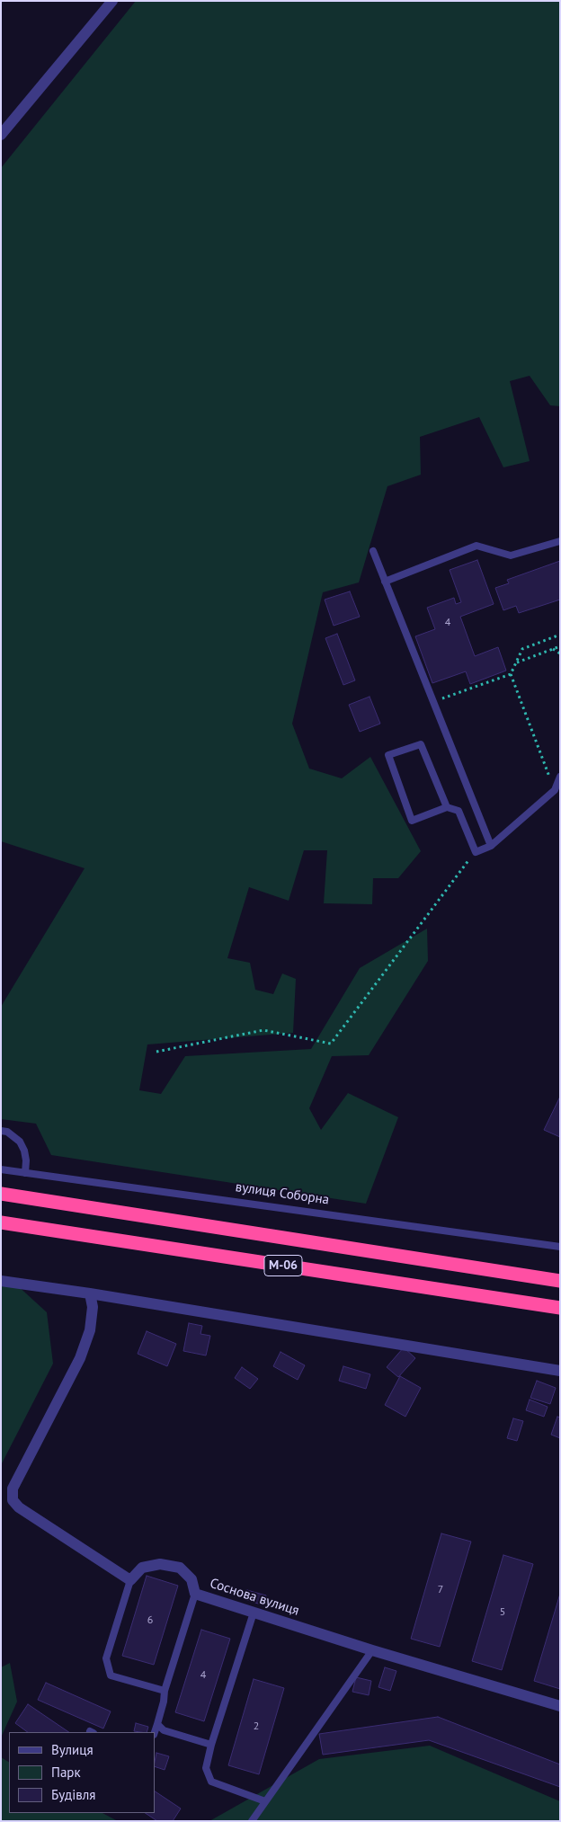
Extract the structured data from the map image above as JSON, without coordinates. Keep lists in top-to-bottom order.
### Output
{
  "streets": {
    "highway": ["М-06"],
    "street": ["Соснова вулиця"],
    "lane": ["вулиця Соборна"]
  },
  "house_numbers": [
    "4",
    "7",
    "5",
    "6",
    "4",
    "2"
  ],
  "legend": ["Вулиця", "Парк", "Будівля"]
}
